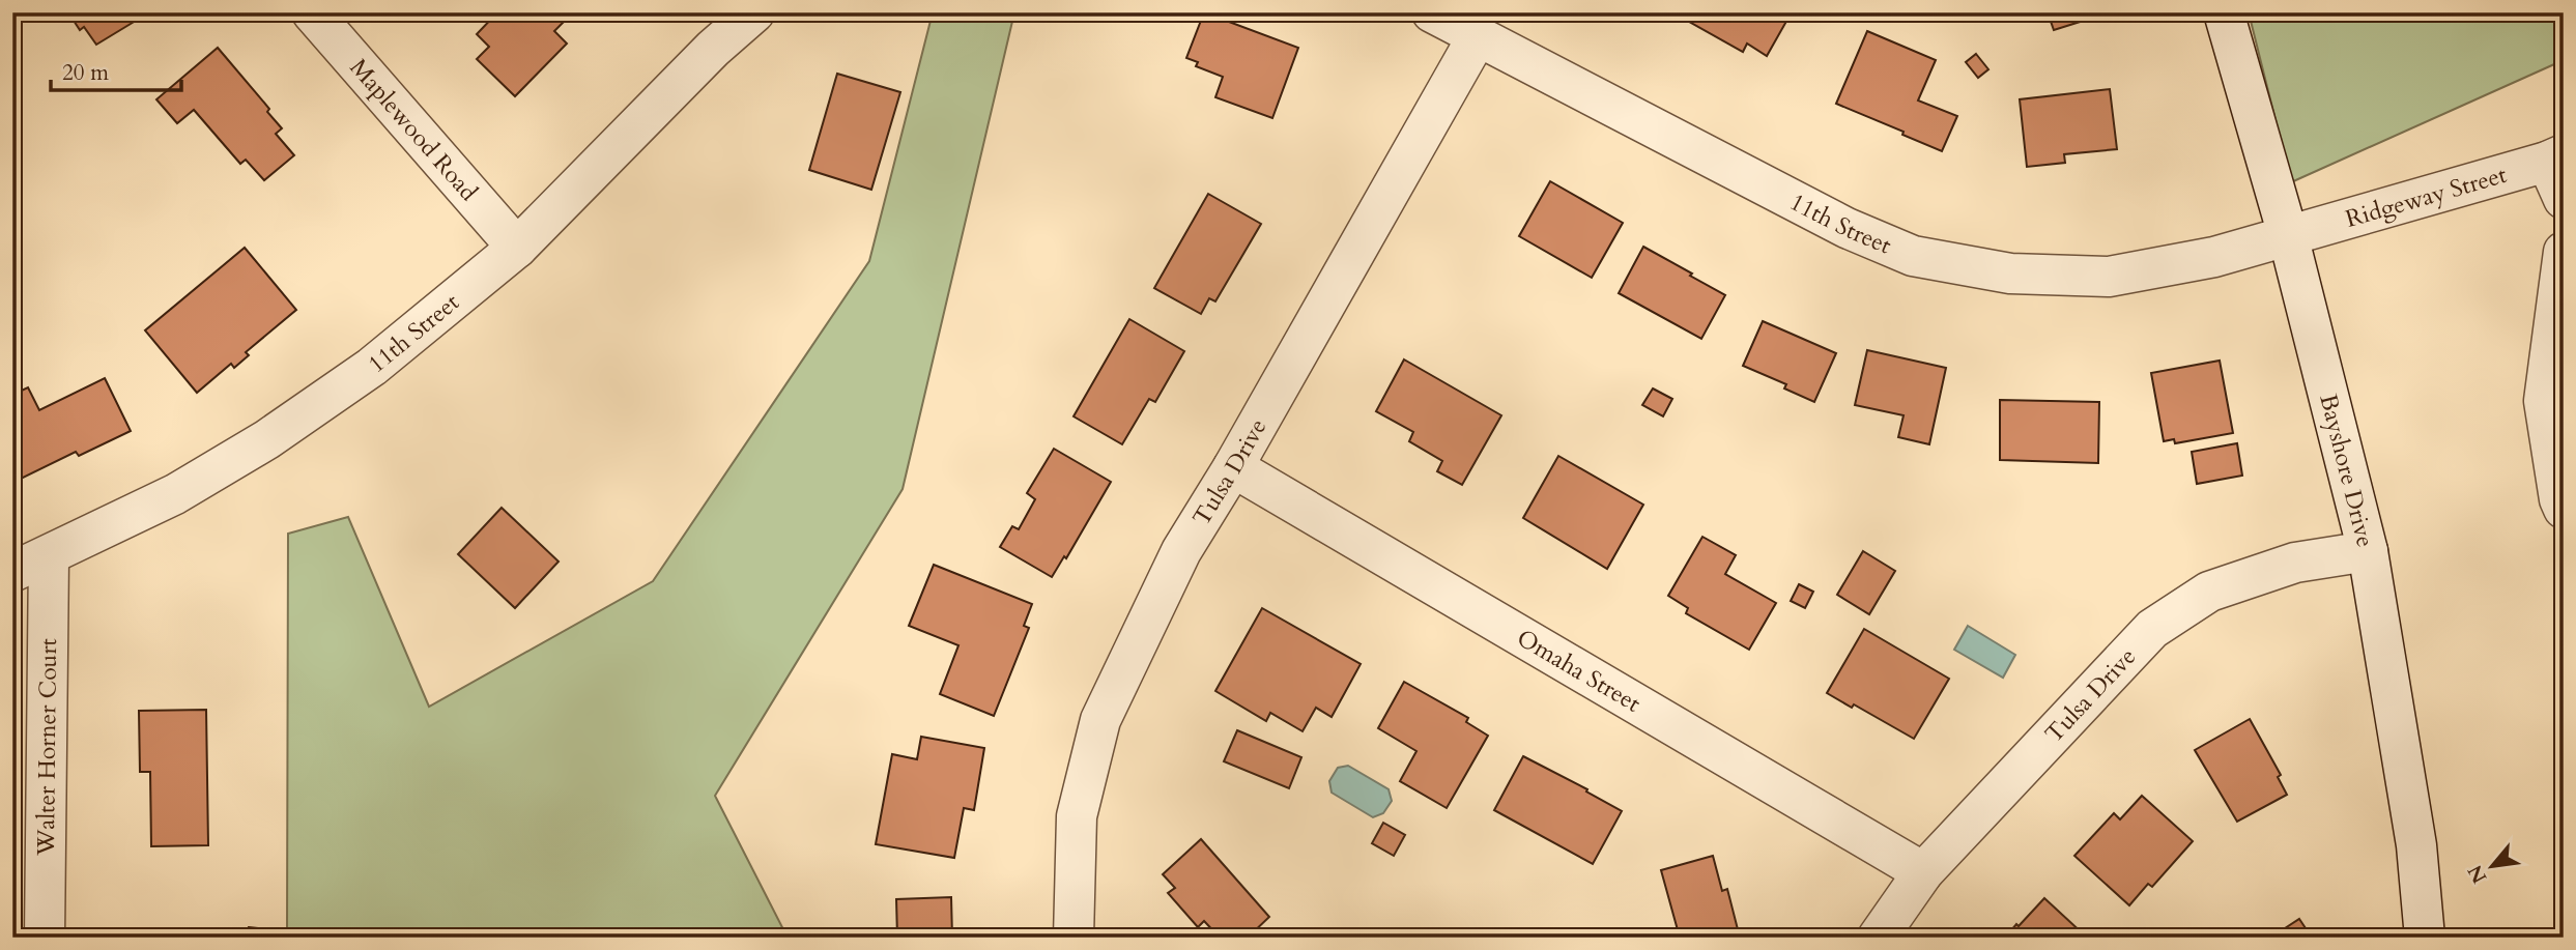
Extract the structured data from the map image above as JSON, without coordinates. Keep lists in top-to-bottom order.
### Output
{
  "streets": {
    "street": [
      "Maplewood Road",
      "Ridgeway Street",
      "11th Street",
      "Bayshore Drive",
      "Tulsa Drive",
      "Omaha Street",
      "Walter Horner Court"
    ]
  },
  "crossings": [
    ["Maplewood Road", "11th Street"],
    ["Ridgeway Street", "11th Street"],
    ["Ridgeway Street", "Bayshore Drive"],
    ["11th Street", "Bayshore Drive"],
    ["11th Street", "Tulsa Drive"],
    ["11th Street", "Walter Horner Court"],
    ["Bayshore Drive", "Tulsa Drive"],
    ["Tulsa Drive", "Omaha Street"]
  ],
  "scale_bar": "20 m",
  "north": "bottom left"
}
